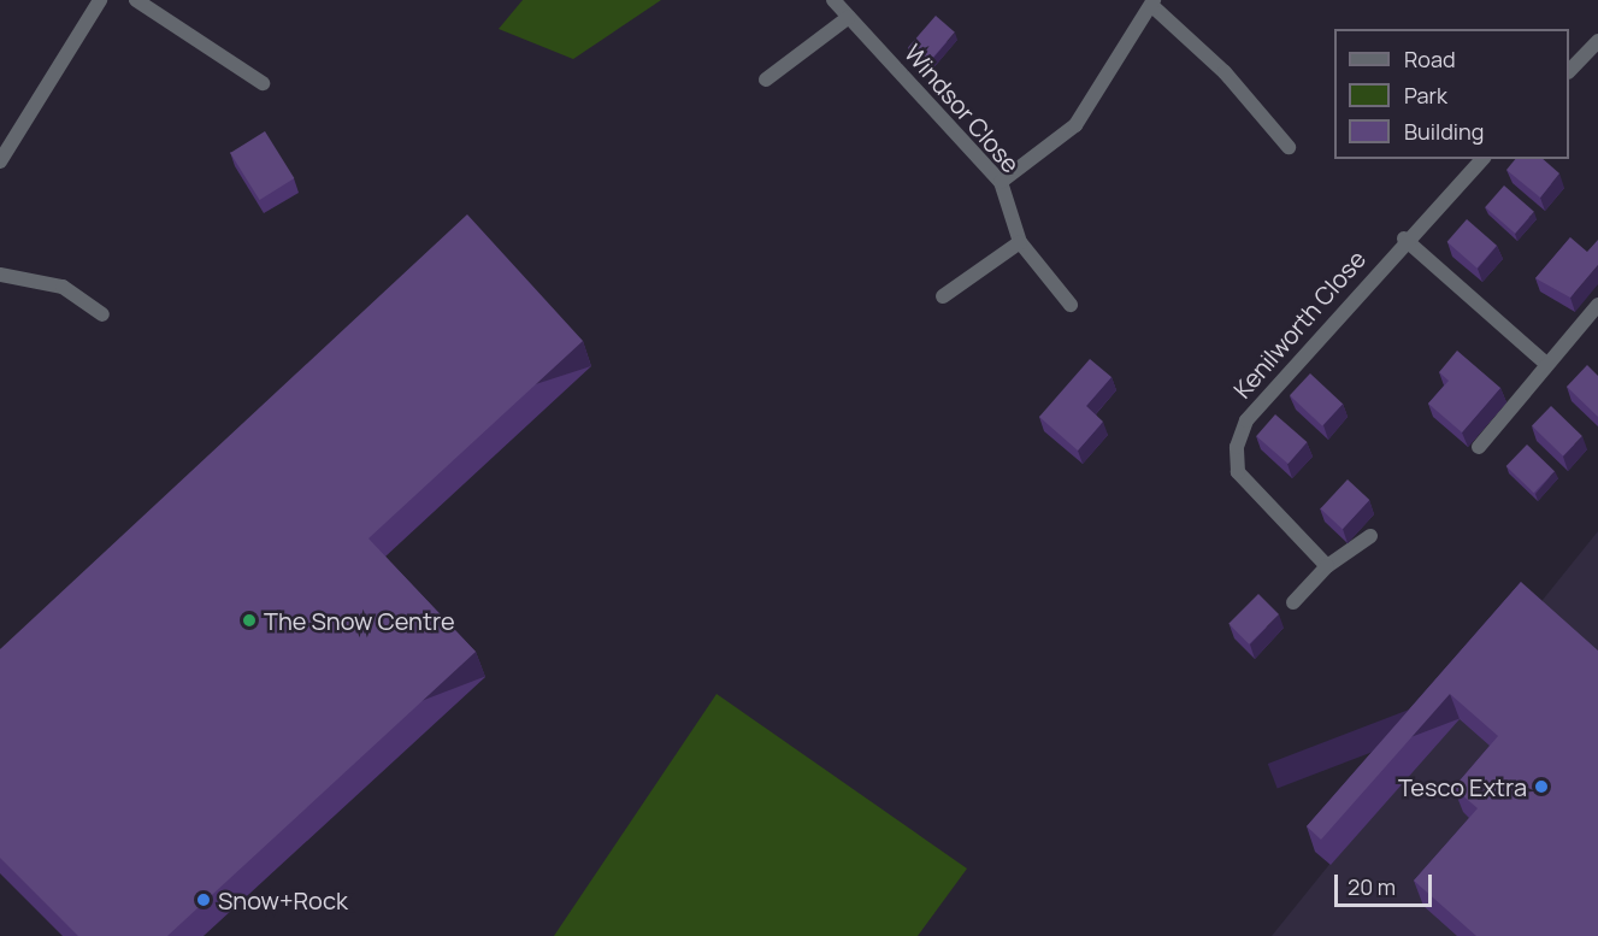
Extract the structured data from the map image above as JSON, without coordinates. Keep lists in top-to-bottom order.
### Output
{
  "streets": {
    "street": ["Windsor Close", "Kenilworth Close"]
  },
  "places": ["The Snow Centre", "Tesco Extra", "Snow+Rock"],
  "legend": ["Road", "Park", "Building"],
  "scale_bar": "20 m"
}
